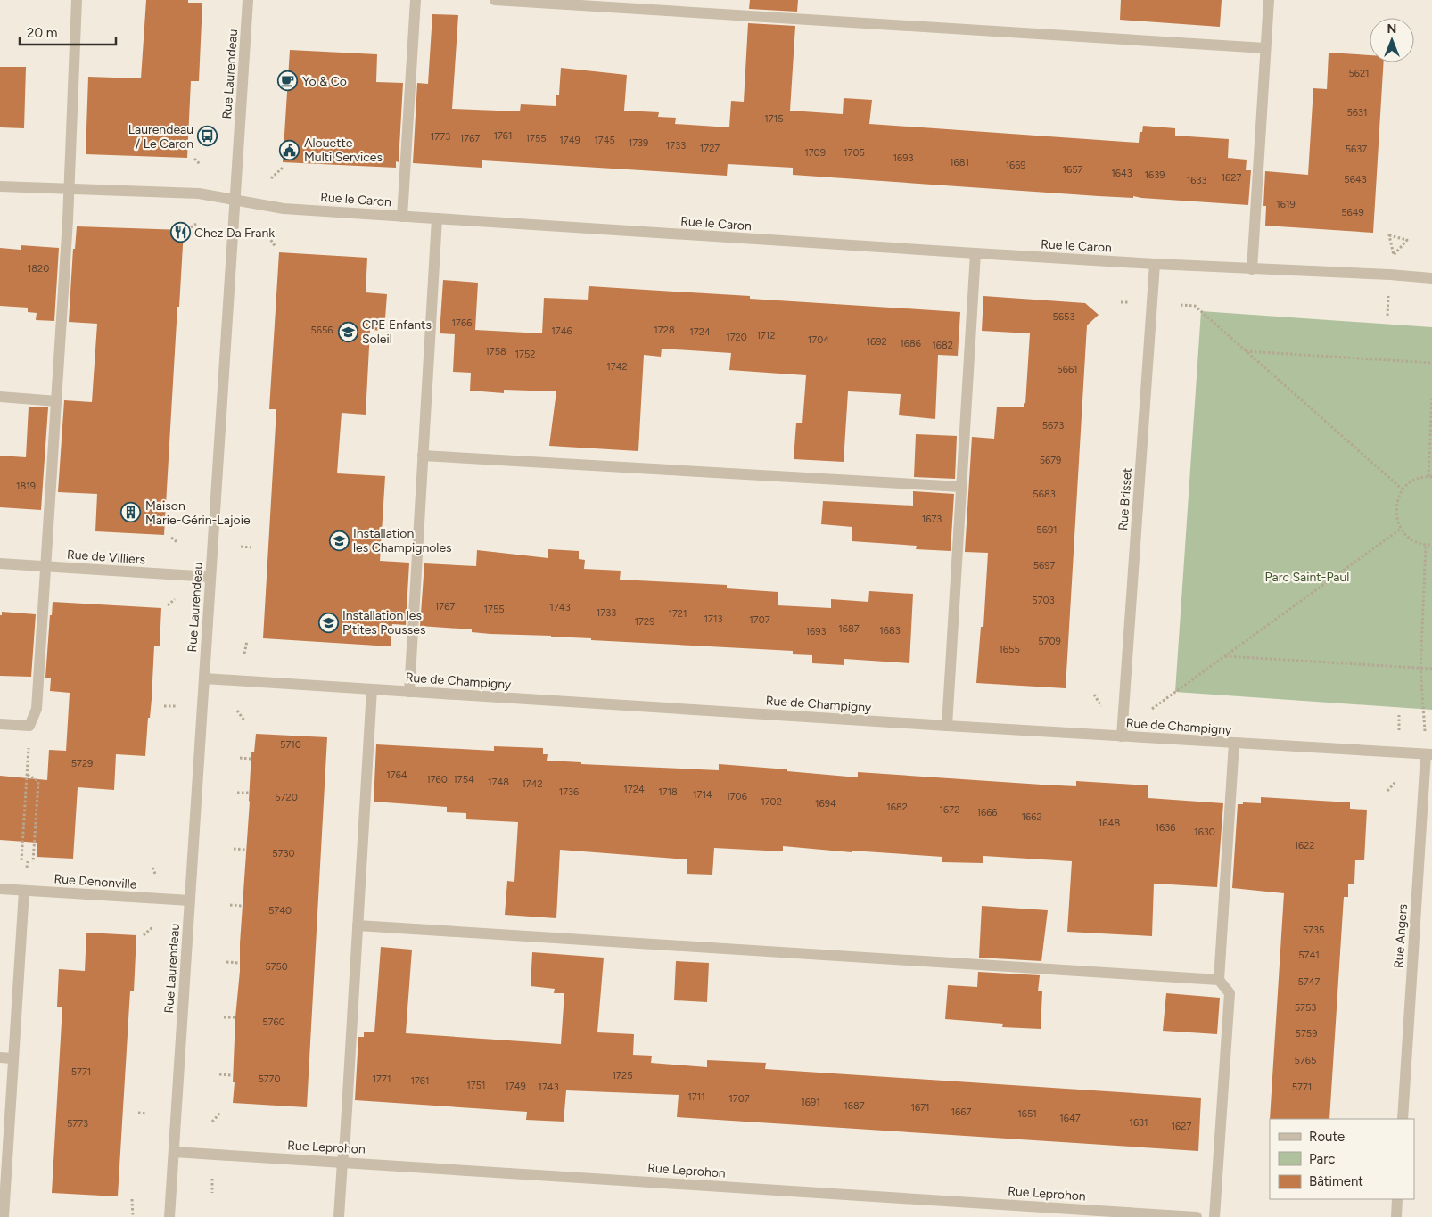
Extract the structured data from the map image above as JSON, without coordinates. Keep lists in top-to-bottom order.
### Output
{
  "streets": {
    "street": [
      "Rue Laurendeau",
      "Rue le Caron",
      "Rue Brisset",
      "Rue de Villiers",
      "Rue de Champigny",
      "Rue Denonville",
      "Rue Angers",
      "Rue Leprohon"
    ]
  },
  "crossings": [
    ["Rue Laurendeau", "Rue le Caron"],
    ["Rue Laurendeau", "Rue de Villiers"],
    ["Rue Laurendeau", "Rue de Champigny"],
    ["Rue Laurendeau", "Rue Denonville"],
    ["Rue Laurendeau", "Rue Leprohon"],
    ["Rue le Caron", "Rue Brisset"],
    ["Rue Brisset", "Rue de Champigny"],
    ["Rue de Champigny", "Rue Angers"]
  ],
  "parks": ["Parc Saint-Paul"],
  "places": {
    "cafe": ["Yo & Co"],
    "bus stop": ["Laurendeau / Le Caron"],
    "public building": ["Alouette Multi Services"],
    "restaurant": ["Chez Da Frank"],
    "school or university": ["CPE Enfants Soleil", "Installation les Champignoles", "Installation les P'tites Pousses"],
    "building": ["Maison Marie-Gérin-Lajoie"]
  },
  "house_numbers": [
    "5621",
    "5631",
    "1715",
    "1761",
    "1773",
    "1767",
    "1755",
    "1749",
    "1745",
    "1739",
    "1733",
    "1727",
    "5637",
    "1709",
    "1705",
    "1693",
    "1681",
    "1669",
    "1657",
    "1643",
    "1639",
    "1627",
    "5643",
    "1633",
    "1619",
    "5649",
    "1820",
    "5653",
    "1766",
    "5656",
    "1728",
    "1746",
    "1724",
    "1712",
    "1720",
    "1704",
    "1692",
    "1686",
    "1682",
    "1758",
    "1752",
    "1742",
    "5661",
    "5673",
    "5679",
    "1819",
    "5683",
    "1673",
    "5691",
    "5697",
    "5703",
    "1767",
    "1743",
    "1755",
    "1733",
    "1721",
    "1713",
    "1707",
    "1729",
    "1687",
    "1683",
    "1693",
    "5709",
    "1655",
    "5710",
    "5729",
    "1764",
    "1760",
    "1754",
    "1748",
    "1742",
    "1724",
    "1736",
    "1718",
    "1714",
    "1706",
    "5720",
    "1702",
    "1694",
    "1682",
    "1672",
    "1666",
    "1662",
    "1648",
    "1636",
    "1630",
    "1622",
    "5730",
    "5740",
    "5735",
    "5741",
    "5750",
    "5747",
    "5753",
    "5760",
    "5759",
    "5765",
    "5771",
    "1725",
    "5770",
    "1771",
    "1761",
    "1751",
    "1749",
    "1743",
    "5771",
    "1711",
    "1707",
    "1691",
    "1687",
    "1671",
    "1667",
    "1651",
    "1647",
    "1631",
    "5773",
    "1627"
  ],
  "legend": ["Route", "Parc", "Bâtiment"],
  "scale_bar": "20 m",
  "north": "top"
}
